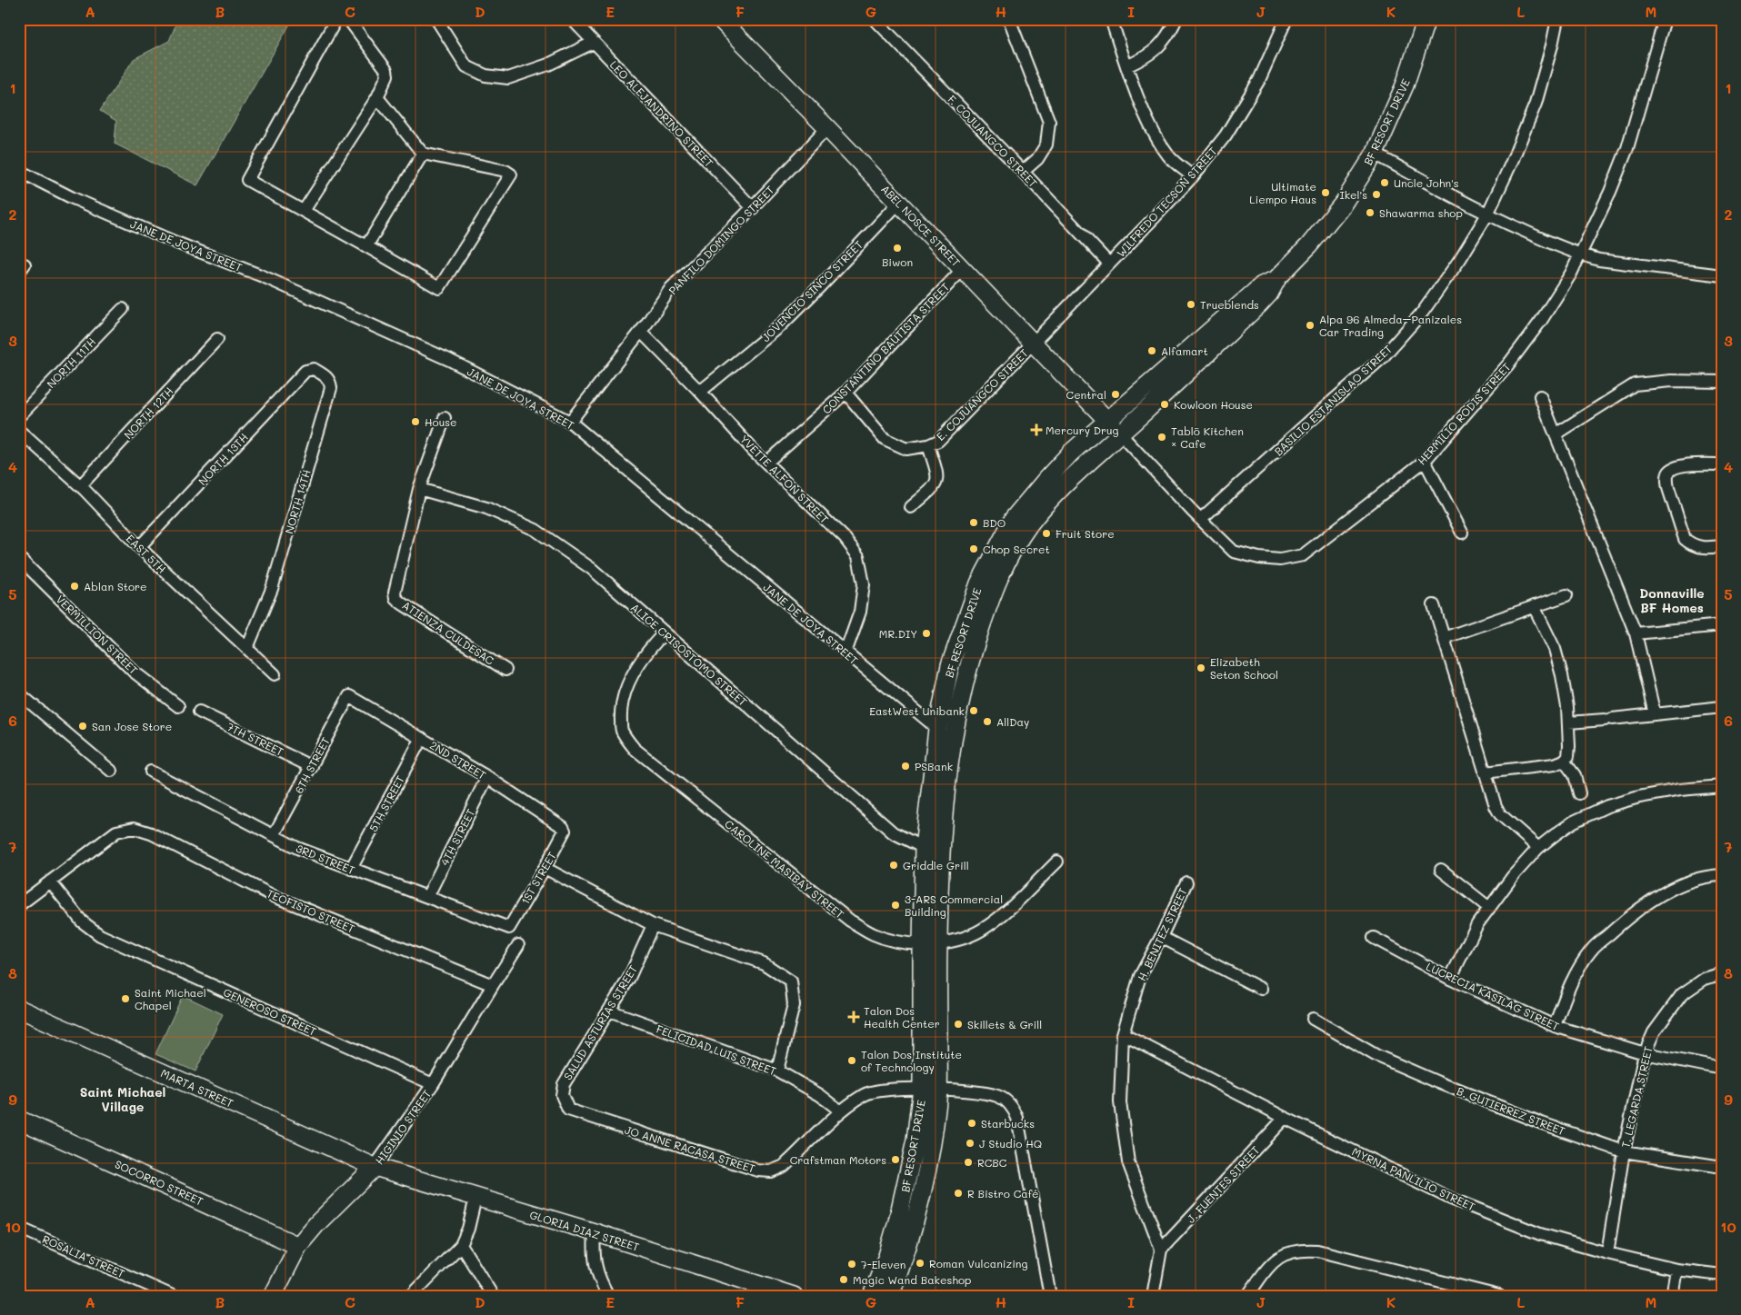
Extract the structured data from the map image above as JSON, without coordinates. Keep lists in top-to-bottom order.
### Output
{
  "streets": {
    "main road": [
      "BF RESORT DRIVE",
      "ABEL NOSCE STREET",
      "MARTA STREET",
      "HIGINIO STREET",
      "SOCORRO STREET",
      "GLORIA DIAZ STREET"
    ],
    "street": [
      "LEO ALEJANDRINO STREET",
      "F. COJUANGCO STREET",
      "WILFREDO TECSON STREET",
      "PANFILO DOMINGO STREET",
      "JANE DE JOYA STREET",
      "JOVENCIO SINCO STREET",
      "CONSTANTINO BAUTISTA STREET",
      "NORTH 11TH",
      "E. COJUANGCO STREET",
      "BASILIO ESTANISLAO STREET",
      "NORTH 12TH",
      "HERMILIO RODIS STREET",
      "NORTH 13TH",
      "YVETTE ALFON STREET",
      "NORTH 14TH",
      "EAST 5TH",
      "ATIENZA CULDESAC",
      "VERMILLION STREET",
      "ALICE CRISOSTOMO STREET",
      "7TH STREET",
      "2ND STREET",
      "6TH STREET",
      "5TH STREET",
      "4TH STREET",
      "3RD STREET",
      "CAROLINE MASIBAY STREET",
      "1ST STREET",
      "TEOFISTO STREET",
      "H. BENITEZ STREET",
      "LUCRECIA KASILAG STREET",
      "GENEROSO STREET",
      "SALUD ASTURIAS STREET",
      "FELICIDAD LUIS STREET",
      "T. LEGARDA STREET",
      "B. GUTIERREZ STREET",
      "JO ANNE RACASA STREET",
      "MYRNA PANLILIO STREET",
      "J. FUENTES STREET",
      "ROSALIA STREET"
    ]
  },
  "crossings": [
    ["LEO ALEJANDRINO STREET", "PANFILO DOMINGO STREET"],
    ["BF RESORT DRIVE", "ABEL NOSCE STREET"],
    ["BF RESORT DRIVE", "JANE DE JOYA STREET"],
    ["BF RESORT DRIVE", "HERMILIO RODIS STREET"],
    ["BF RESORT DRIVE", "ALICE CRISOSTOMO STREET"],
    ["BF RESORT DRIVE", "CAROLINE MASIBAY STREET"],
    ["BF RESORT DRIVE", "JO ANNE RACASA STREET"],
    ["F. COJUANGCO STREET", "WILFREDO TECSON STREET"],
    ["WILFREDO TECSON STREET", "ABEL NOSCE STREET"],
    ["WILFREDO TECSON STREET", "E. COJUANGCO STREET"],
    ["ABEL NOSCE STREET", "PANFILO DOMINGO STREET"],
    ["ABEL NOSCE STREET", "JOVENCIO SINCO STREET"],
    ["ABEL NOSCE STREET", "CONSTANTINO BAUTISTA STREET"],
    ["ABEL NOSCE STREET", "E. COJUANGCO STREET"],
    ["ABEL NOSCE STREET", "HERMILIO RODIS STREET"],
    ["PANFILO DOMINGO STREET", "JANE DE JOYA STREET"],
    ["PANFILO DOMINGO STREET", "YVETTE ALFON STREET"],
    ["JANE DE JOYA STREET", "YVETTE ALFON STREET"],
    ["JOVENCIO SINCO STREET", "YVETTE ALFON STREET"],
    ["CONSTANTINO BAUTISTA STREET", "E. COJUANGCO STREET"],
    ["CONSTANTINO BAUTISTA STREET", "YVETTE ALFON STREET"],
    ["BASILIO ESTANISLAO STREET", "HERMILIO RODIS STREET"],
    ["NORTH 12TH", "EAST 5TH"],
    ["NORTH 13TH", "NORTH 14TH"],
    ["NORTH 13TH", "EAST 5TH"],
    ["NORTH 14TH", "EAST 5TH"],
    ["ATIENZA CULDESAC", "ALICE CRISOSTOMO STREET"],
    ["ALICE CRISOSTOMO STREET", "CAROLINE MASIBAY STREET"],
    ["7TH STREET", "6TH STREET"],
    ["2ND STREET", "6TH STREET"],
    ["2ND STREET", "5TH STREET"],
    ["2ND STREET", "4TH STREET"],
    ["2ND STREET", "1ST STREET"],
    ["6TH STREET", "3RD STREET"],
    ["5TH STREET", "3RD STREET"],
    ["4TH STREET", "3RD STREET"],
    ["3RD STREET", "1ST STREET"],
    ["TEOFISTO STREET", "GENEROSO STREET"],
    ["TEOFISTO STREET", "HIGINIO STREET"],
    ["H. BENITEZ STREET", "MYRNA PANLILIO STREET"],
    ["H. BENITEZ STREET", "J. FUENTES STREET"],
    ["LUCRECIA KASILAG STREET", "T. LEGARDA STREET"],
    ["GENEROSO STREET", "HIGINIO STREET"],
    ["SALUD ASTURIAS STREET", "FELICIDAD LUIS STREET"],
    ["SALUD ASTURIAS STREET", "JO ANNE RACASA STREET"],
    ["FELICIDAD LUIS STREET", "JO ANNE RACASA STREET"],
    ["MARTA STREET", "HIGINIO STREET"],
    ["MARTA STREET", "GLORIA DIAZ STREET"],
    ["T. LEGARDA STREET", "B. GUTIERREZ STREET"],
    ["T. LEGARDA STREET", "MYRNA PANLILIO STREET"],
    ["HIGINIO STREET", "SOCORRO STREET"],
    ["HIGINIO STREET", "GLORIA DIAZ STREET"],
    ["MYRNA PANLILIO STREET", "J. FUENTES STREET"]
  ],
  "districts": ["Donnaville BF Homes", "Saint Michael Village"],
  "places": {
    "other": [
      "Uncle John's",
      "Ultimate Liempo Haus",
      "Ikel's",
      "Shawarma shop",
      "Biwon",
      "Trueblends",
      "Alpa 96 Almeda–Panizales Car Trading",
      "Alfamart",
      "Central",
      "Kowloon House",
      "House",
      "Tablō Kitchen × Cafe",
      "BDO",
      "Fruit Store",
      "Chop Secret",
      "Ablan Store",
      "MR.DIY",
      "Elizabeth Seton School",
      "EastWest Unibank",
      "AllDay",
      "San Jose Store",
      "PSBank",
      "Griddle Grill",
      "3-ARS Commercial Building",
      "Saint Michael Chapel",
      "Skillets & Grill",
      "Talon Dos Institute of Technology",
      "Starbucks",
      "J Studio HQ",
      "Crafstman Motors",
      "RCBC",
      "R Bistro Café",
      "Roman Vulcanizing",
      "7-Eleven",
      "Magic Wand Bakeshop"
    ],
    "health": ["Mercury Drug", "Talon Dos Health Center"]
  },
  "grid": {
    "columns": [
      "A",
      "B",
      "C",
      "D",
      "E",
      "F",
      "G",
      "H",
      "I",
      "J",
      "K",
      "L",
      "M"
    ],
    "rows": [
      "1",
      "2",
      "3",
      "4",
      "5",
      "6",
      "7",
      "8",
      "9",
      "10"
    ]
  }
}
